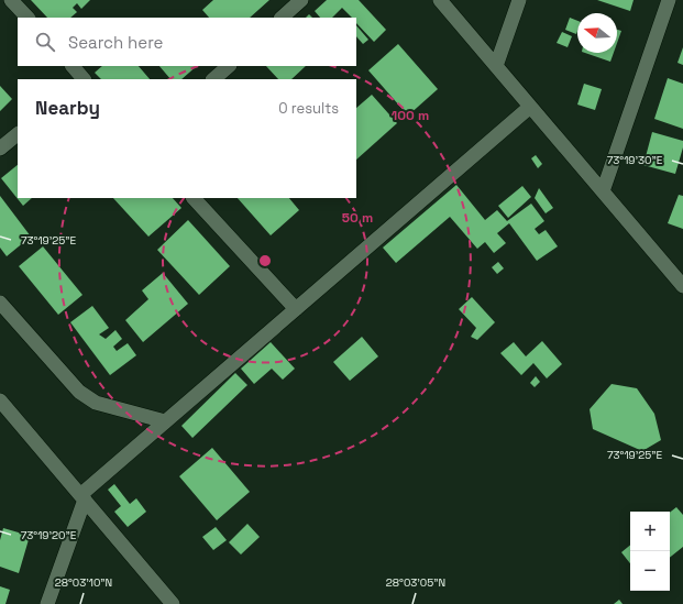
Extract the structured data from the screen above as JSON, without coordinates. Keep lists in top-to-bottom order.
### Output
{
  "north": "left",
  "page": {
    "search": "Search here",
    "heading": ["Nearby", "0 results"],
    "map_buttons": ["+", "−"]
  },
  "coordinates": [
    "73°19'30\"E",
    "73°19'25\"E",
    "73°19'20\"E",
    "28°03'10\"N",
    "28°03'05\"N"
  ],
  "rings": ["100 m", "50 m"]
}
